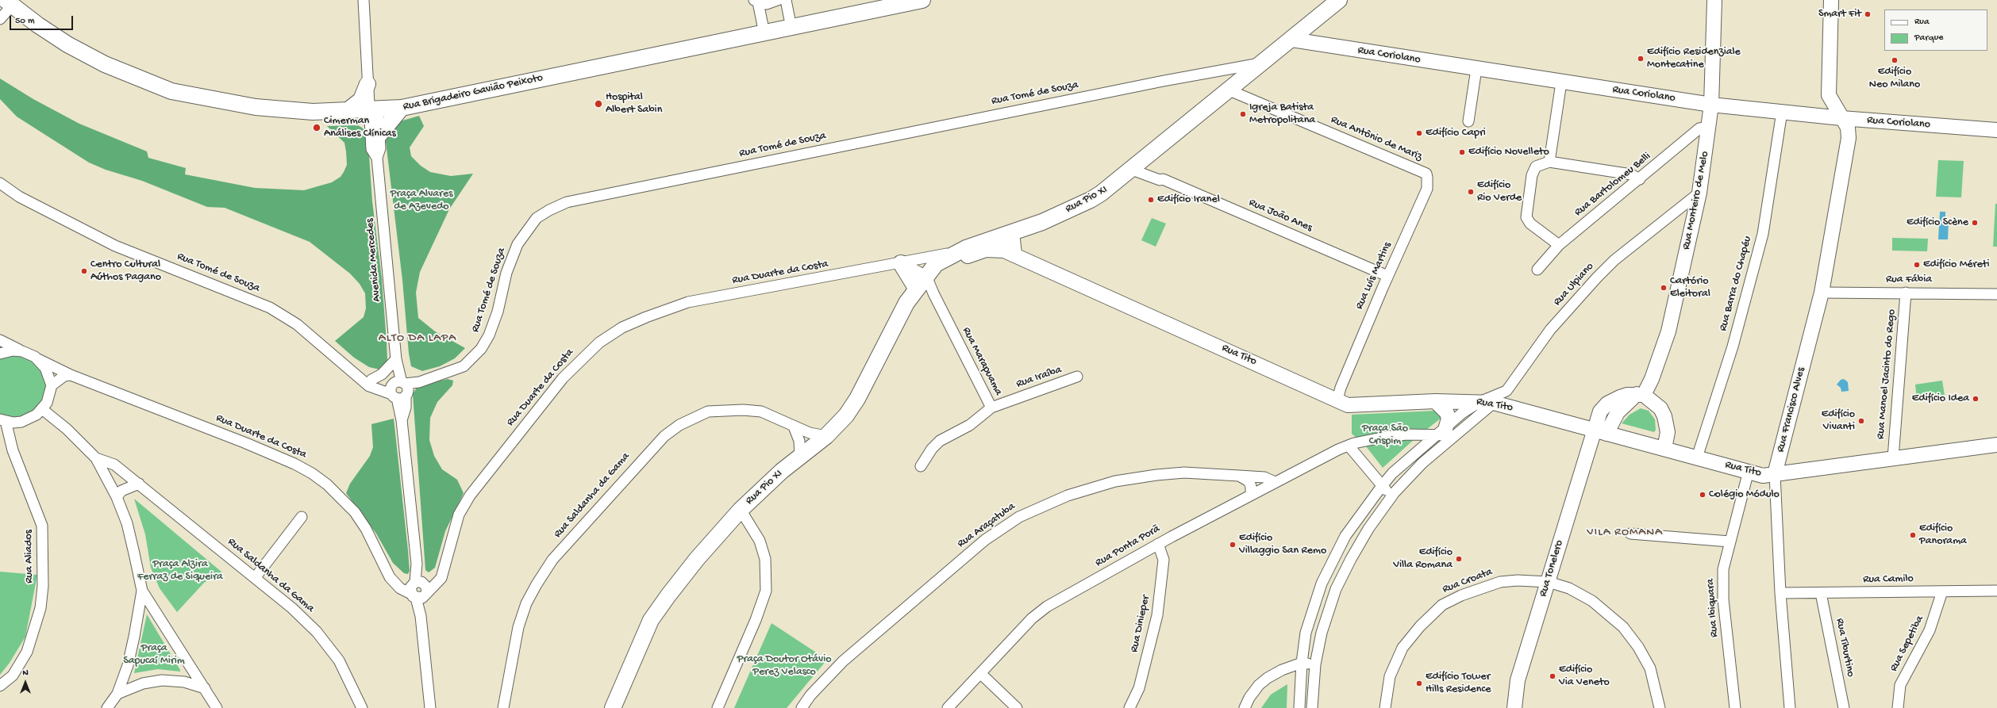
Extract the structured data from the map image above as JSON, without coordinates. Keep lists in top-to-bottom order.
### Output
{
  "streets": {
    "main road": ["Rua Brigadeiro Gavião Peixoto", "Rua Pio XI"],
    "street": [
      "Rua Coriolano",
      "Rua Tomé de Souza",
      "Rua Antônio de Mariz",
      "Rua Bartolomeu Belli",
      "Rua Monteiro de Melo",
      "Rua João Anes",
      "Avenida Mercedes",
      "Rua Duarte da Costa",
      "Rua Luís Martins",
      "Rua Fábia",
      "Rua Barra do Chapéu",
      "Rua Ulpiano",
      "Rua Tito",
      "Rua Marapuama",
      "Rua Manoel Jacinto do Rego",
      "Rua Iraíba",
      "Rua Francisco Alves",
      "Rua Saldanha da Gama",
      "Rua Araçatuba",
      "Rua Ponta Porã",
      "Rua Aliados",
      "Rua Tonelero",
      "Rua Camilo",
      "Rua Croata",
      "Rua Ibiquara",
      "Rua Dinieper",
      "Rua Sepetiba",
      "Rua Tiburtino"
    ]
  },
  "crossings": [
    ["Rua Coriolano", "Rua Pio XI"],
    ["Rua Coriolano", "Rua Monteiro de Melo"],
    ["Rua Coriolano", "Rua Barra do Chapéu"],
    ["Rua Coriolano", "Rua Francisco Alves"],
    ["Rua Brigadeiro Gavião Peixoto", "Avenida Mercedes"],
    ["Rua Tomé de Souza", "Rua Pio XI"],
    ["Rua Tomé de Souza", "Avenida Mercedes"],
    ["Rua Antônio de Mariz", "Rua Pio XI"],
    ["Rua Antônio de Mariz", "Rua Luís Martins"],
    ["Rua Bartolomeu Belli", "Rua Monteiro de Melo"],
    ["Rua Pio XI", "Rua João Anes"],
    ["Rua Pio XI", "Rua Duarte da Costa"],
    ["Rua Pio XI", "Rua Tito"],
    ["Rua Pio XI", "Rua Marapuama"],
    ["Rua Pio XI", "Rua Saldanha da Gama"],
    ["Rua Monteiro de Melo", "Rua Ulpiano"],
    ["Rua Monteiro de Melo", "Rua Tonelero"],
    ["Rua João Anes", "Rua Luís Martins"],
    ["Avenida Mercedes", "Rua Duarte da Costa"],
    ["Rua Luís Martins", "Rua Tito"],
    ["Rua Fábia", "Rua Manoel Jacinto do Rego"],
    ["Rua Fábia", "Rua Francisco Alves"],
    ["Rua Barra do Chapéu", "Rua Tito"],
    ["Rua Ulpiano", "Rua Tito"],
    ["Rua Tito", "Rua Manoel Jacinto do Rego"],
    ["Rua Tito", "Rua Francisco Alves"],
    ["Rua Tito", "Rua Tonelero"],
    ["Rua Tito", "Rua Ibiquara"],
    ["Rua Marapuama", "Rua Iraíba"],
    ["Rua Francisco Alves", "Rua Camilo"],
    ["Rua Araçatuba", "Rua Ponta Porã"],
    ["Rua Ponta Porã", "Rua Dinieper"],
    ["Rua Tonelero", "Rua Croata"],
    ["Rua Camilo", "Rua Sepetiba"],
    ["Rua Camilo", "Rua Tiburtino"]
  ],
  "districts": ["ALTO DA LAPA", "VILA ROMANA"],
  "parks": [
    "Praça Alvares de Azevedo",
    "Praça São Crispim",
    "Praça Alzira Ferraz de Siqueira",
    "Praça Sapucaí Mirim",
    "Praça Doutor Otávio Perez Velasco"
  ],
  "places": [
    "Smart Fit",
    "Edifício Residenziale Montecatine",
    "Edifício Neo Milano",
    "Hospital Albert Sabin",
    "Igreja Batista Metropolitana",
    "Cimerman Análises Clínicas",
    "Edifício Capri",
    "Edifício Novelleto",
    "Edifício Rio Verde",
    "Edifício Iranel",
    "Edifício Scène",
    "Edifício Méreti",
    "Centro Cultural Aúthos Pagano",
    "Cartório Eleitoral",
    "Edifício Idea",
    "Edifício Vivanti",
    "Colégio Módulo",
    "Edifício Panorama",
    "Edifício Villaggio San Remo",
    "Edifício Villa Romana",
    "Edifício Via Veneto",
    "Edifício Tower Hills Residence"
  ],
  "legend": ["Rua", "Parque"],
  "scale_bar": "50 m",
  "north": "top"
}
